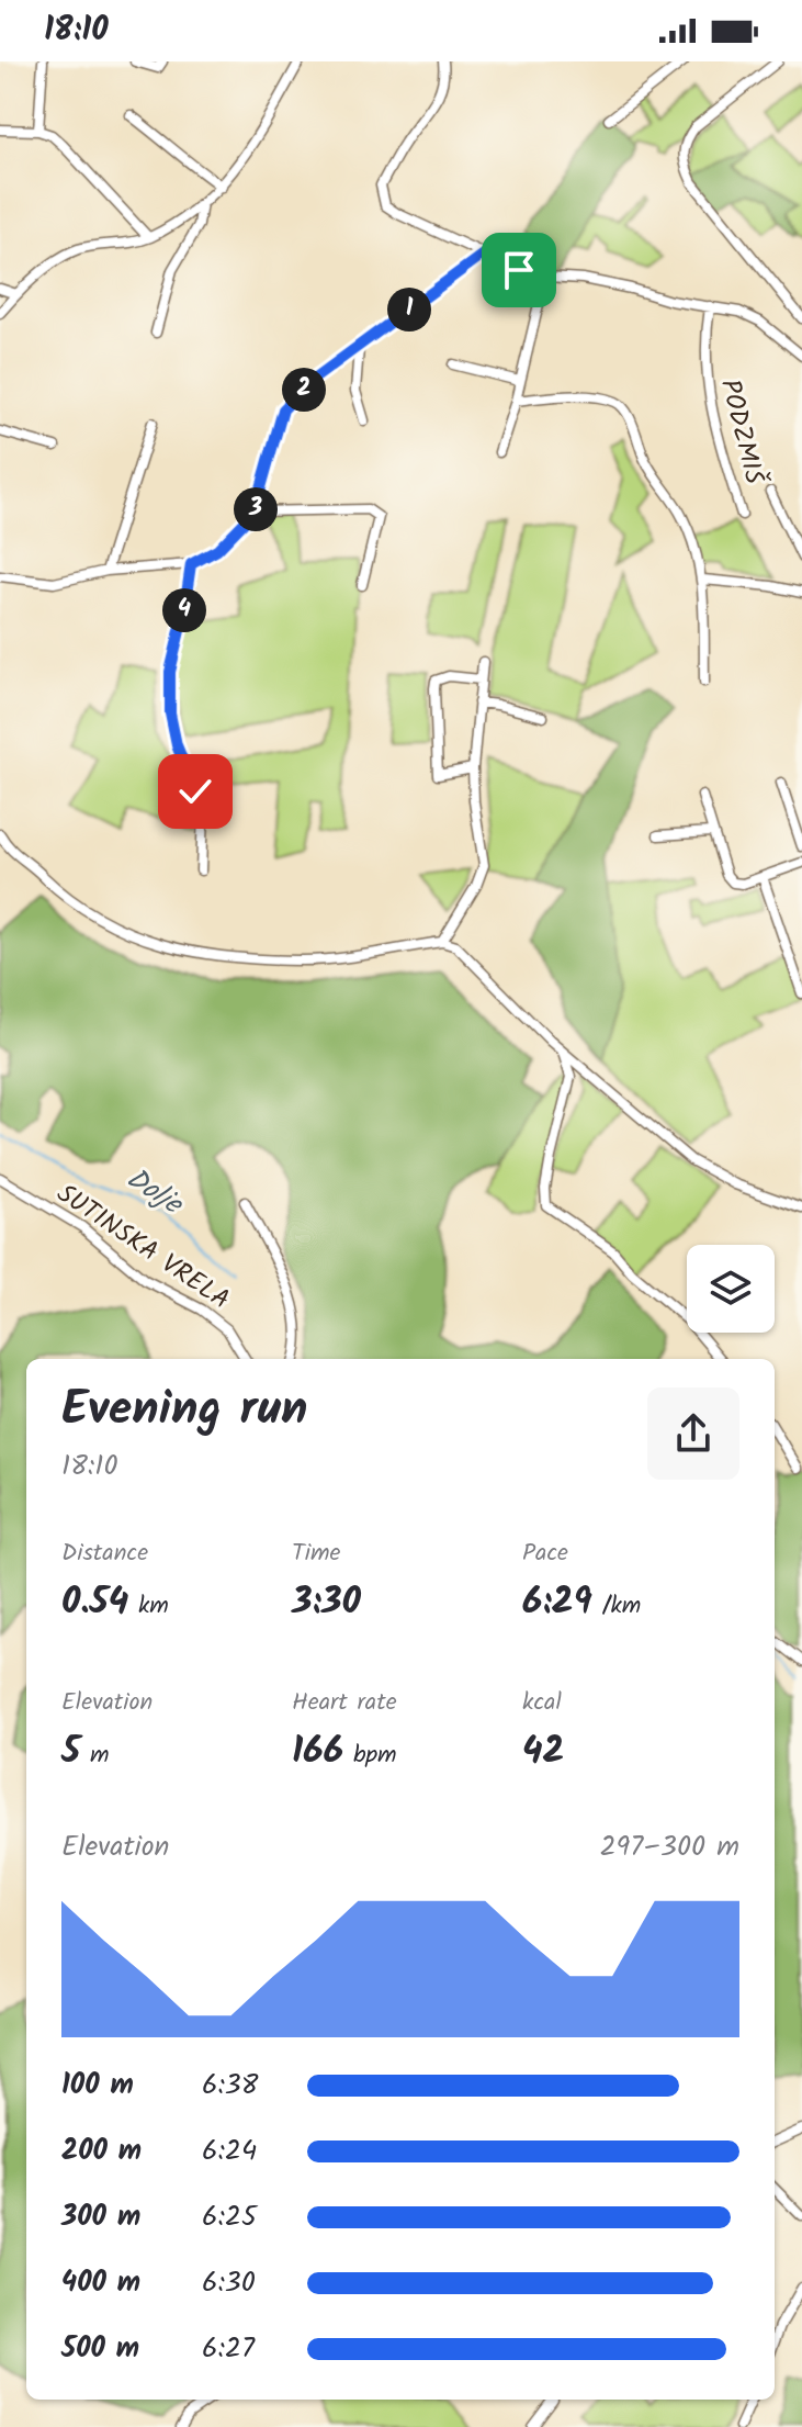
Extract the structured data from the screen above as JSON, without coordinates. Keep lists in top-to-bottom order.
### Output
{
  "streets": {
    "street": ["PODZMIŠ", "SUTINSKA VRELA"]
  },
  "water": ["Dolje"],
  "page": {
    "status": "18:10",
    "pins": [
      "1",
      "2",
      "3",
      "4"
    ],
    "heading": ["Evening run", "18:10"],
    "stats": [
      ["Distance", "0.54 km"],
      ["Time", "3:30"],
      ["Pace", "6:29 /km"],
      ["Elevation", "5 m"],
      ["Heart rate", "166 bpm"],
      ["kcal", "42"]
    ],
    "chart": ["Elevation", "297–300 m"],
    "list": [
      {
        "name": "100 m",
        "note": "6:38"
      },
      {
        "name": "200 m",
        "note": "6:24"
      },
      {
        "name": "300 m",
        "note": "6:25"
      },
      {
        "name": "400 m",
        "note": "6:30"
      },
      {
        "name": "500 m",
        "note": "6:27"
      }
    ]
  }
}
